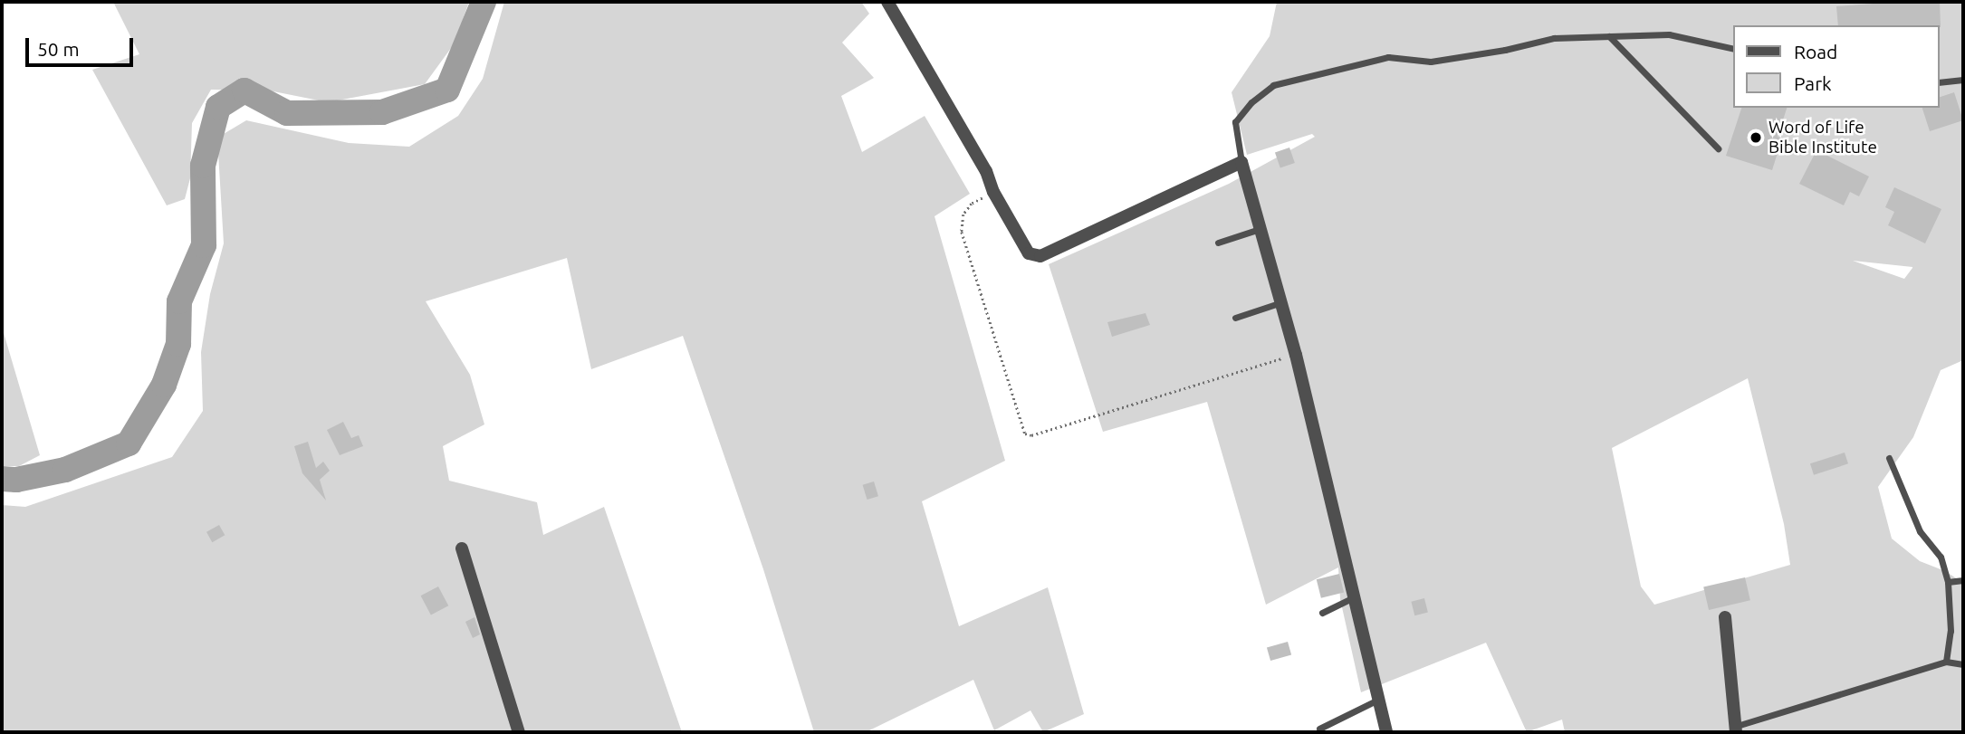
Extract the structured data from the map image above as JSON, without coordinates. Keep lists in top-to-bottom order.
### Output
{
  "places": ["Word of Life Bible Institute"],
  "legend": ["Road", "Park"],
  "scale_bar": "50 m"
}
